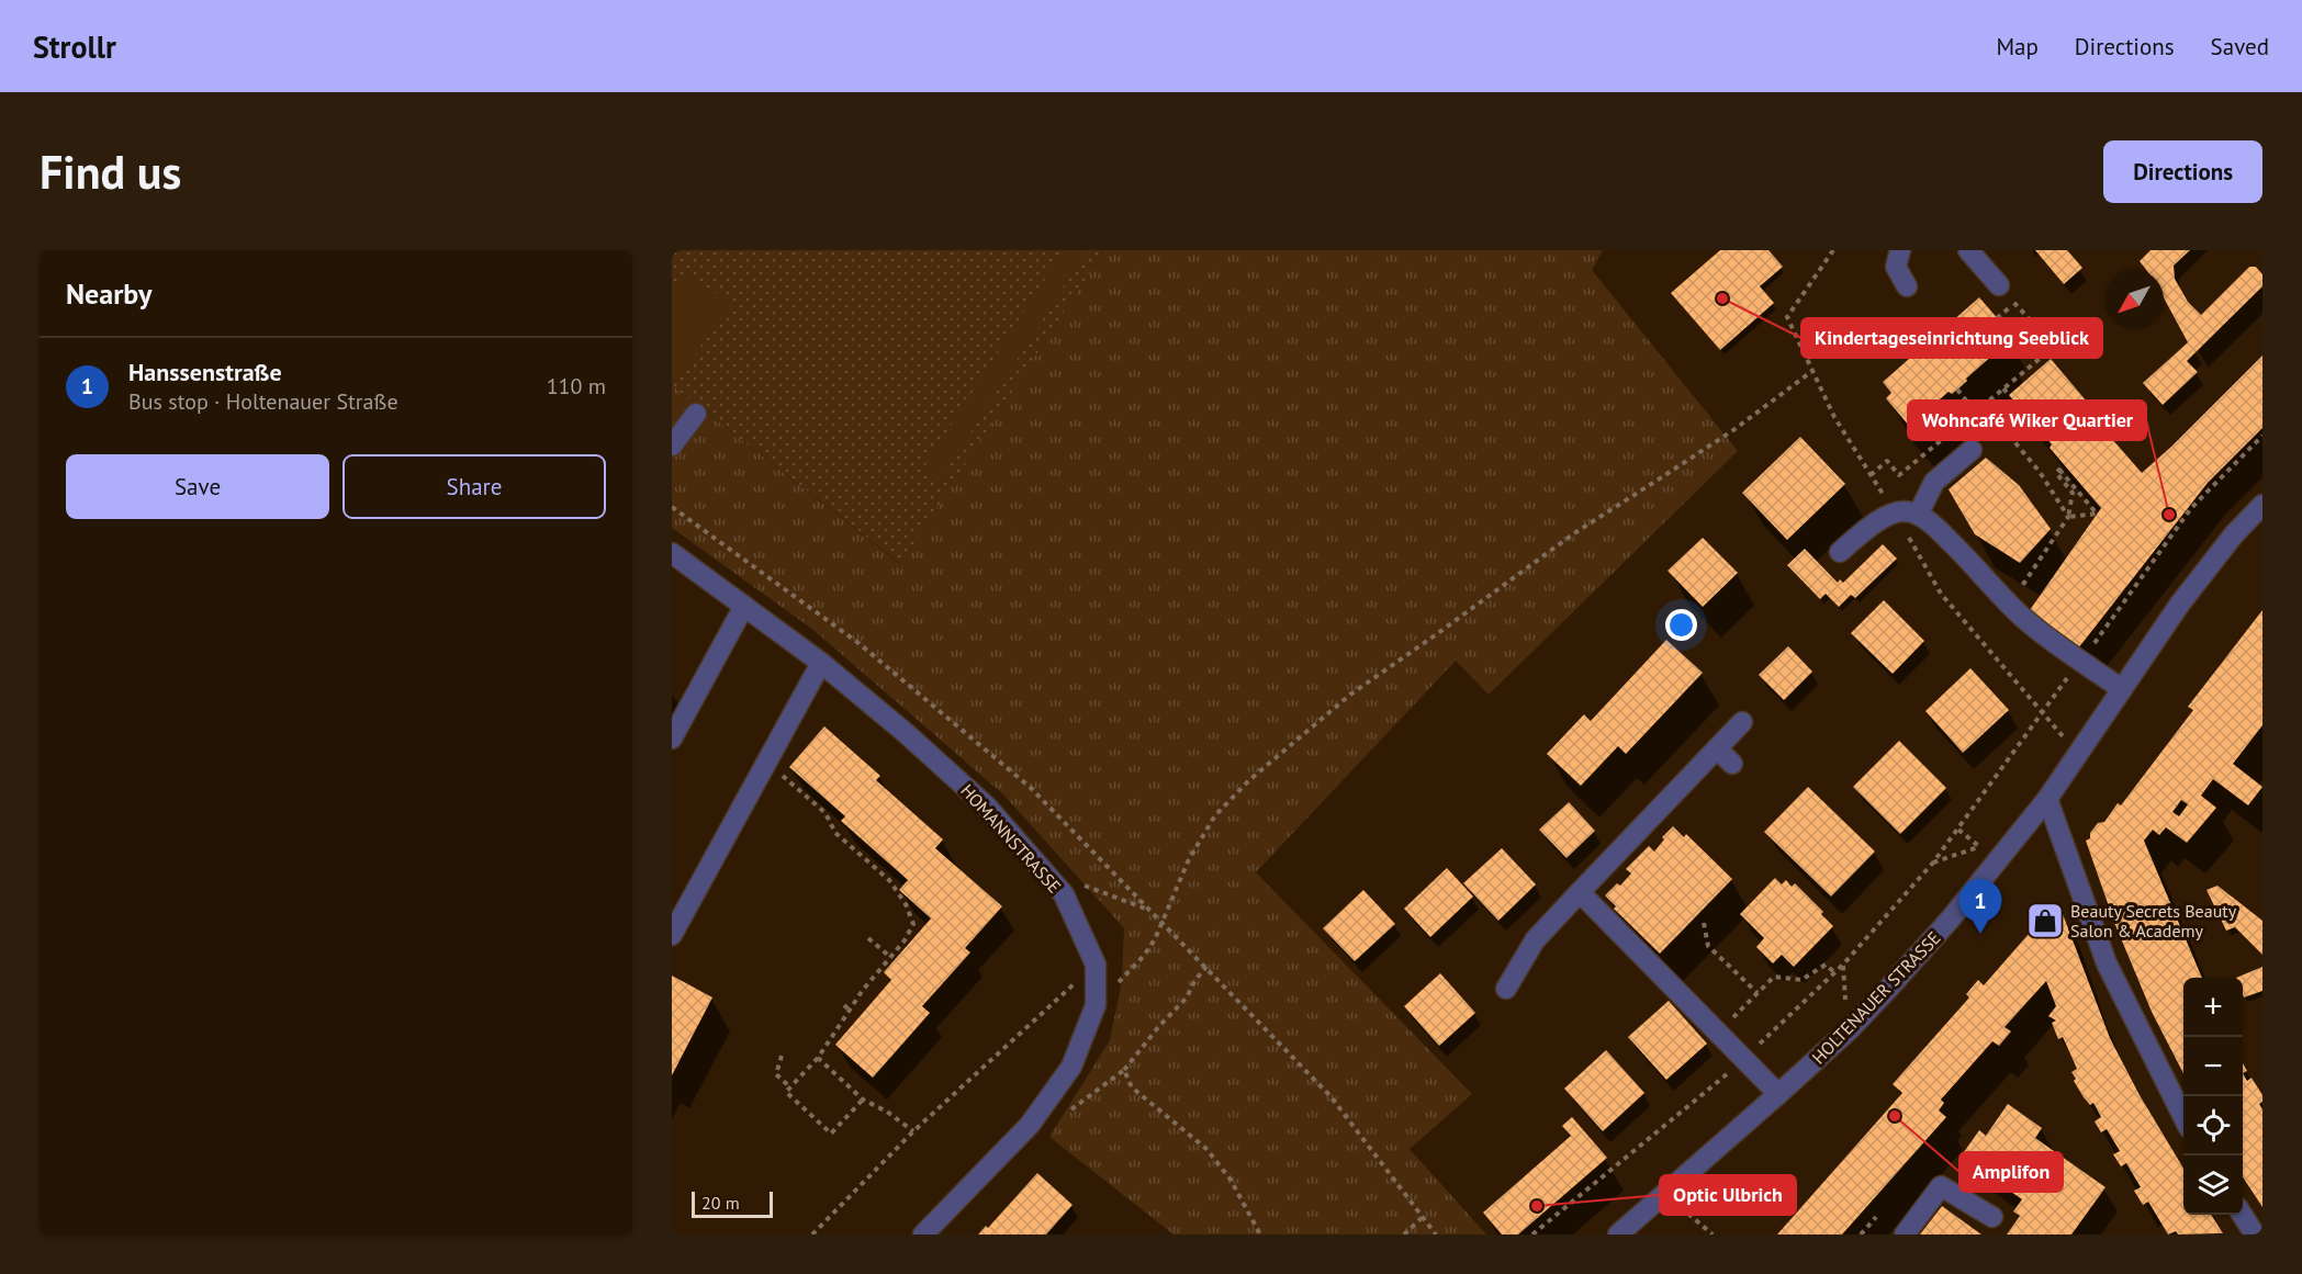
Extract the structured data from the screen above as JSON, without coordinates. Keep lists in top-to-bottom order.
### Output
{
  "streets": {
    "street": ["HOMANNSTRASSE", "HOLTENAUER STRASSE"]
  },
  "places": {
    "other": [
      "Kindertageseinrichtung Seeblick",
      "Wohncafé Wiker Quartier",
      "Amplifon",
      "Optic Ulbrich"
    ],
    "shop": ["Beauty Secrets Beauty Salon & Academy"]
  },
  "scale_bar": "20 m",
  "north": "bottom left",
  "page": {
    "header": "Strollr",
    "nav": ["Map", "Directions", "Saved"],
    "buttons": [
      "Directions",
      ["Save", "Share"]
    ],
    "title": "Find us",
    "heading": "Nearby",
    "list": [
      {
        "mark": "1",
        "name": "Hanssenstraße",
        "note": "Bus stop · Holtenauer Straße",
        "value": "110 m"
      }
    ],
    "pins": "1",
    "map_buttons": ["+", "−"],
    "scale": "20 m"
  }
}
